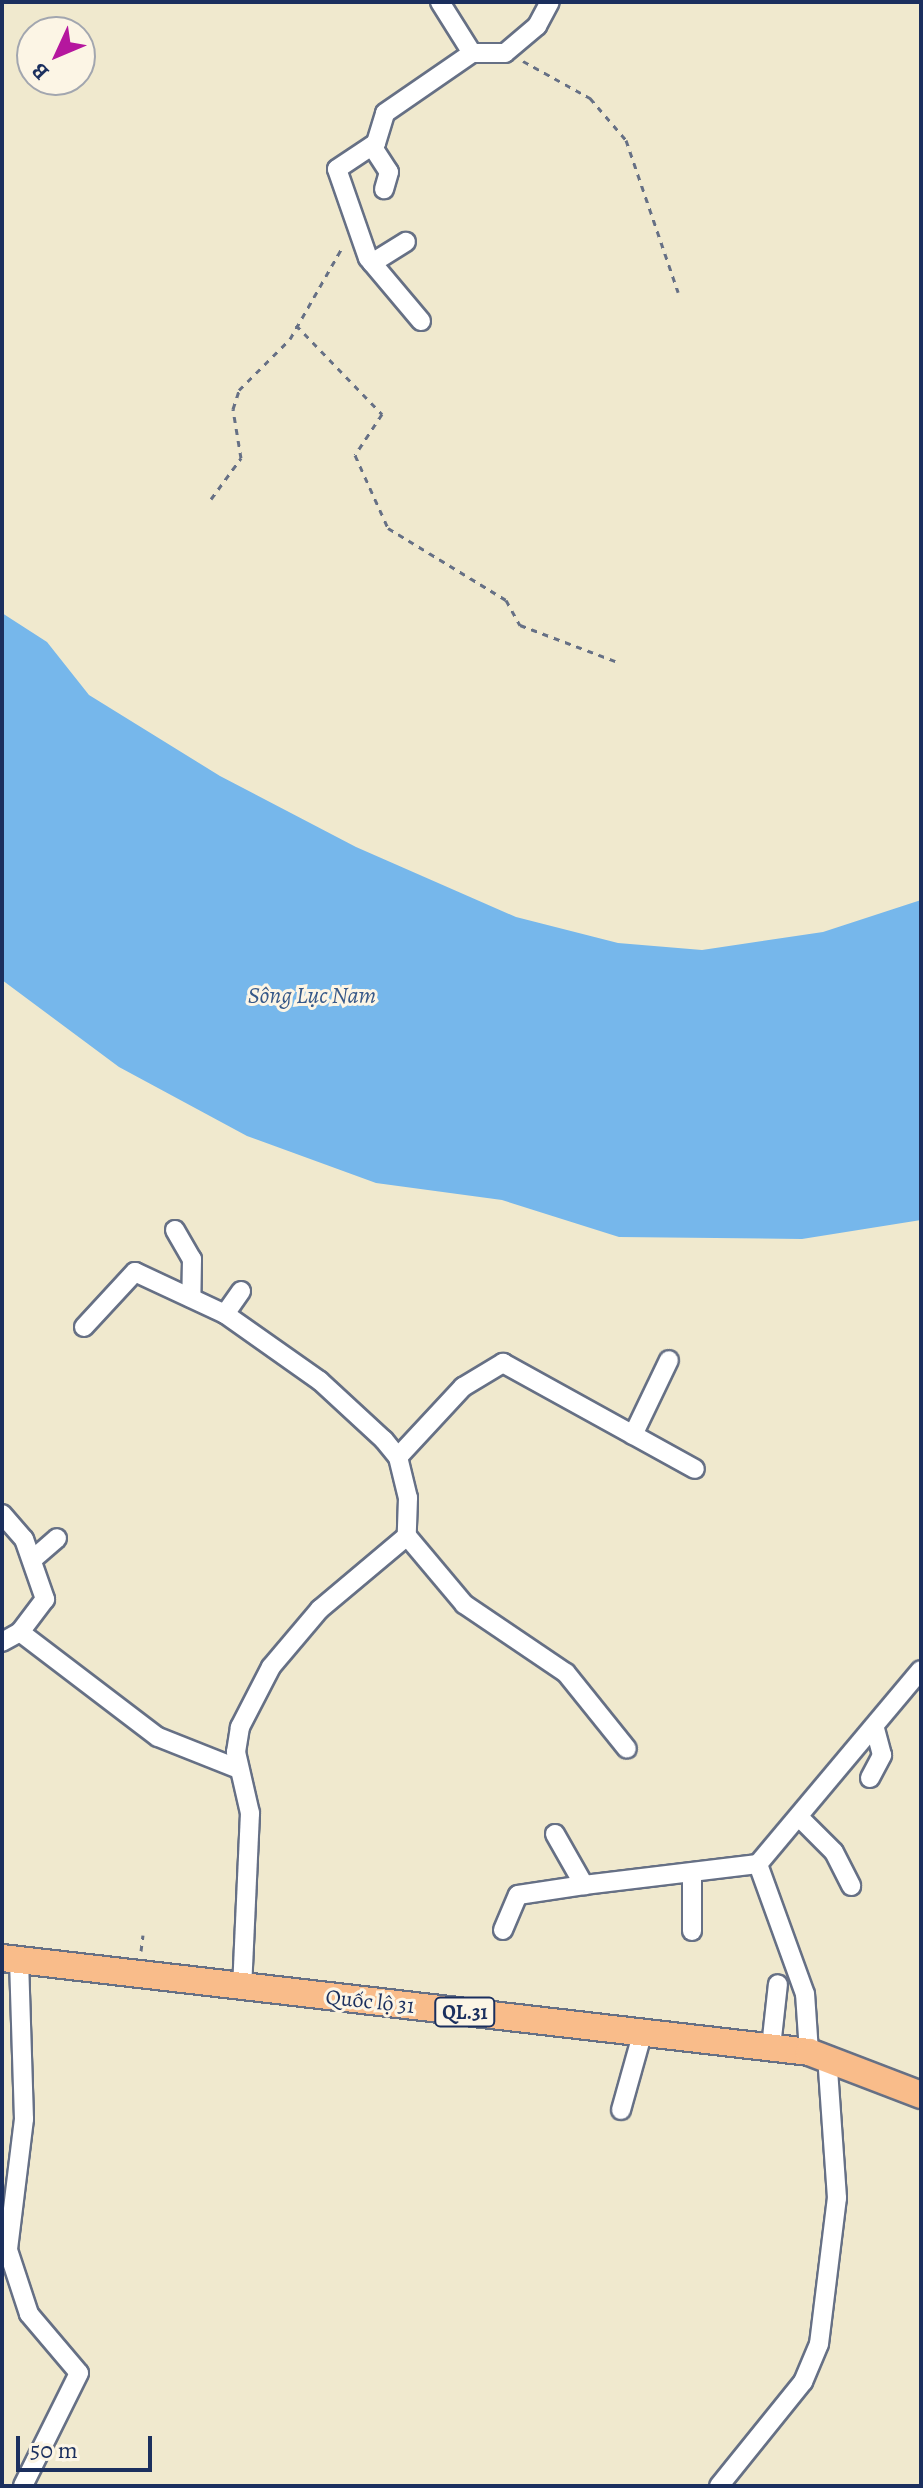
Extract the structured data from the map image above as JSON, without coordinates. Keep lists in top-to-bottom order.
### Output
{
  "streets": {
    "highway": ["Quốc lộ 31", "QL.31"]
  },
  "water": ["Sông Lục Nam"],
  "scale_bar": "50 m",
  "north": "bottom left"
}
